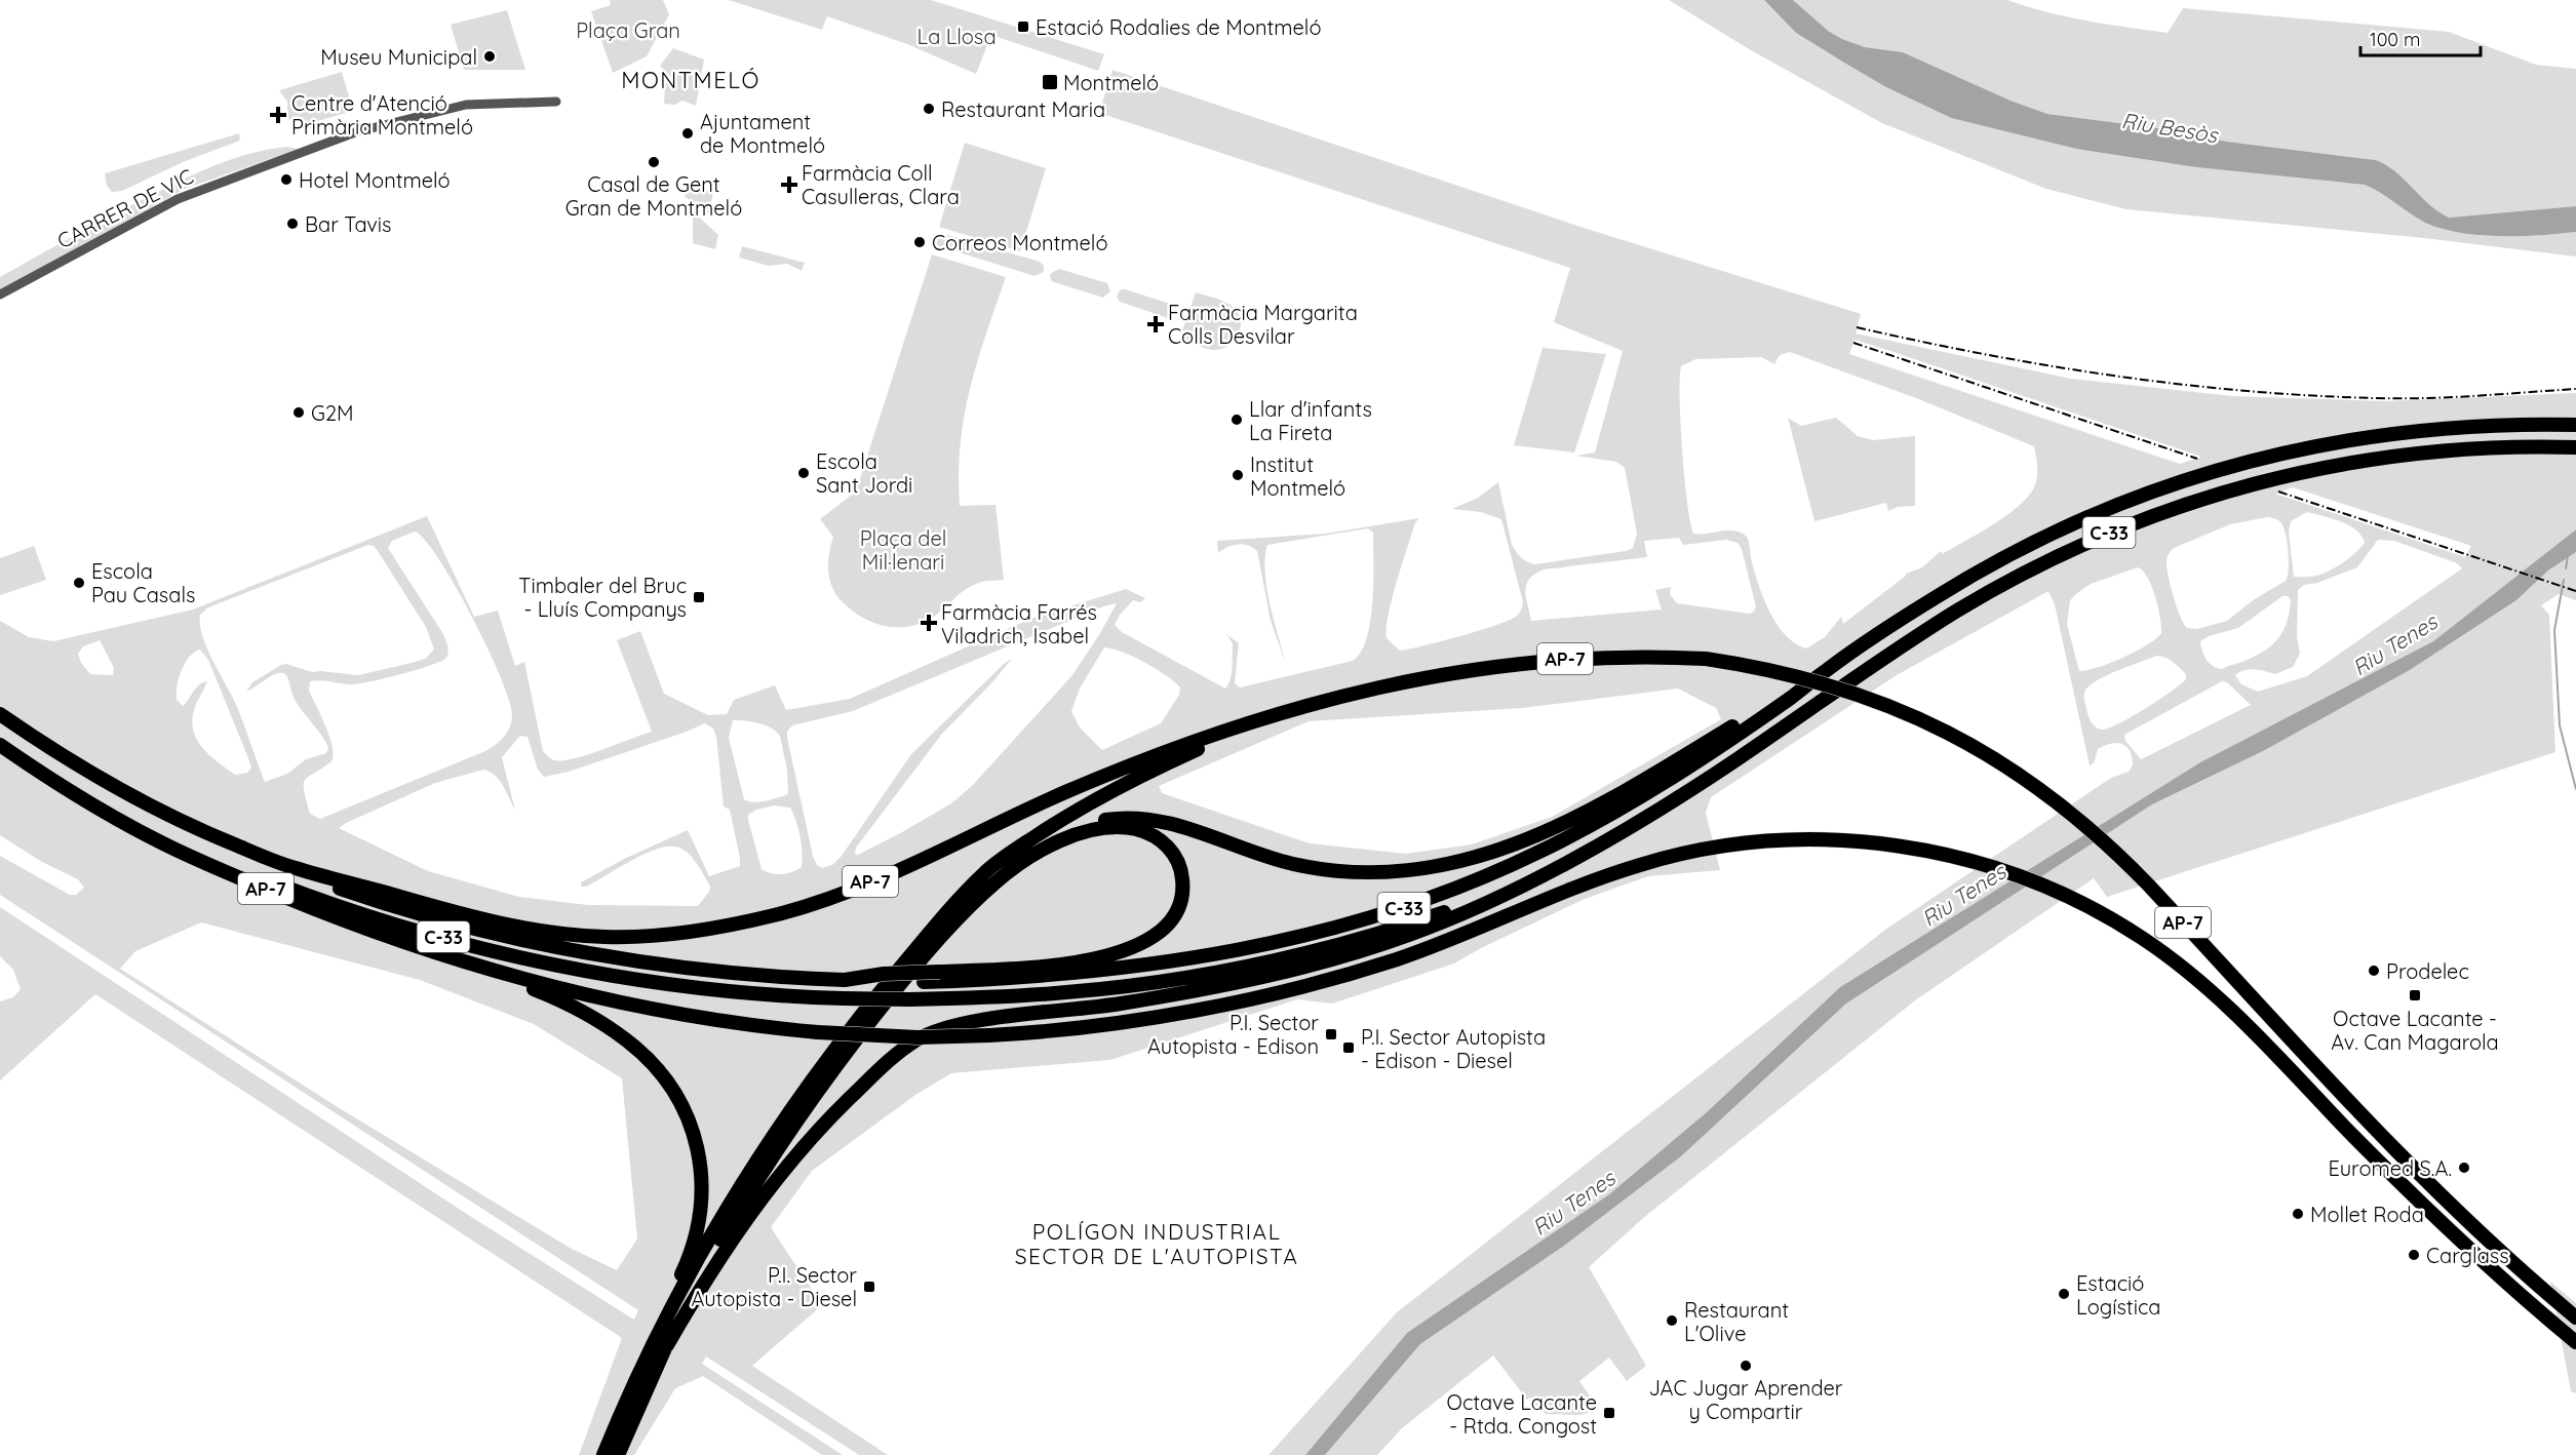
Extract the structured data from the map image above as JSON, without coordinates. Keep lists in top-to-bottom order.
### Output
{
  "streets": {
    "highway": ["C-33", "AP-7"],
    "street": ["CARRER DE VIC"]
  },
  "crossings": [
    ["C-33", "AP-7"]
  ],
  "districts": ["MONTMELÓ", "POLÍGON INDUSTRIAL SECTOR DE L'AUTOPISTA"],
  "water": ["Riu Besòs", "Riu Tenes"],
  "parks": ["Plaça Gran", "La Llosa", "Plaça del Mil·lenari"],
  "places": {
    "transit": [
      "Estació Rodalies de Montmeló",
      "Montmeló",
      "Timbaler del Bruc - Lluís Companys",
      "Octave Lacante - Av. Can Magarola",
      "P.I. Sector Autopista - Edison",
      "P.I. Sector Autopista - Edison - Diesel",
      "P.I. Sector Autopista - Diesel",
      "Octave Lacante - Rtda. Congost"
    ],
    "other": [
      "Museu Municipal",
      "Restaurant Maria",
      "Ajuntament de Montmeló",
      "Casal de Gent Gran de Montmeló",
      "Hotel Montmeló",
      "Bar Tavis",
      "Correos Montmeló",
      "G2M",
      "Llar d'infants La Fireta",
      "Escola Sant Jordi",
      "Institut Montmeló",
      "Escola Pau Casals",
      "Prodelec",
      "Euromed S.A.",
      "Mollet Roda",
      "Carglass",
      "Estació Logística",
      "Restaurant L'Olive",
      "JAC Jugar Aprender y Compartir"
    ],
    "health": [
      "Centre d'Atenció Primària Montmeló",
      "Farmàcia Coll Casulleras, Clara",
      "Farmàcia Margarita Colls Desvilar",
      "Farmàcia Farrés Viladrich, Isabel"
    ]
  },
  "scale_bar": "100 m"
}
